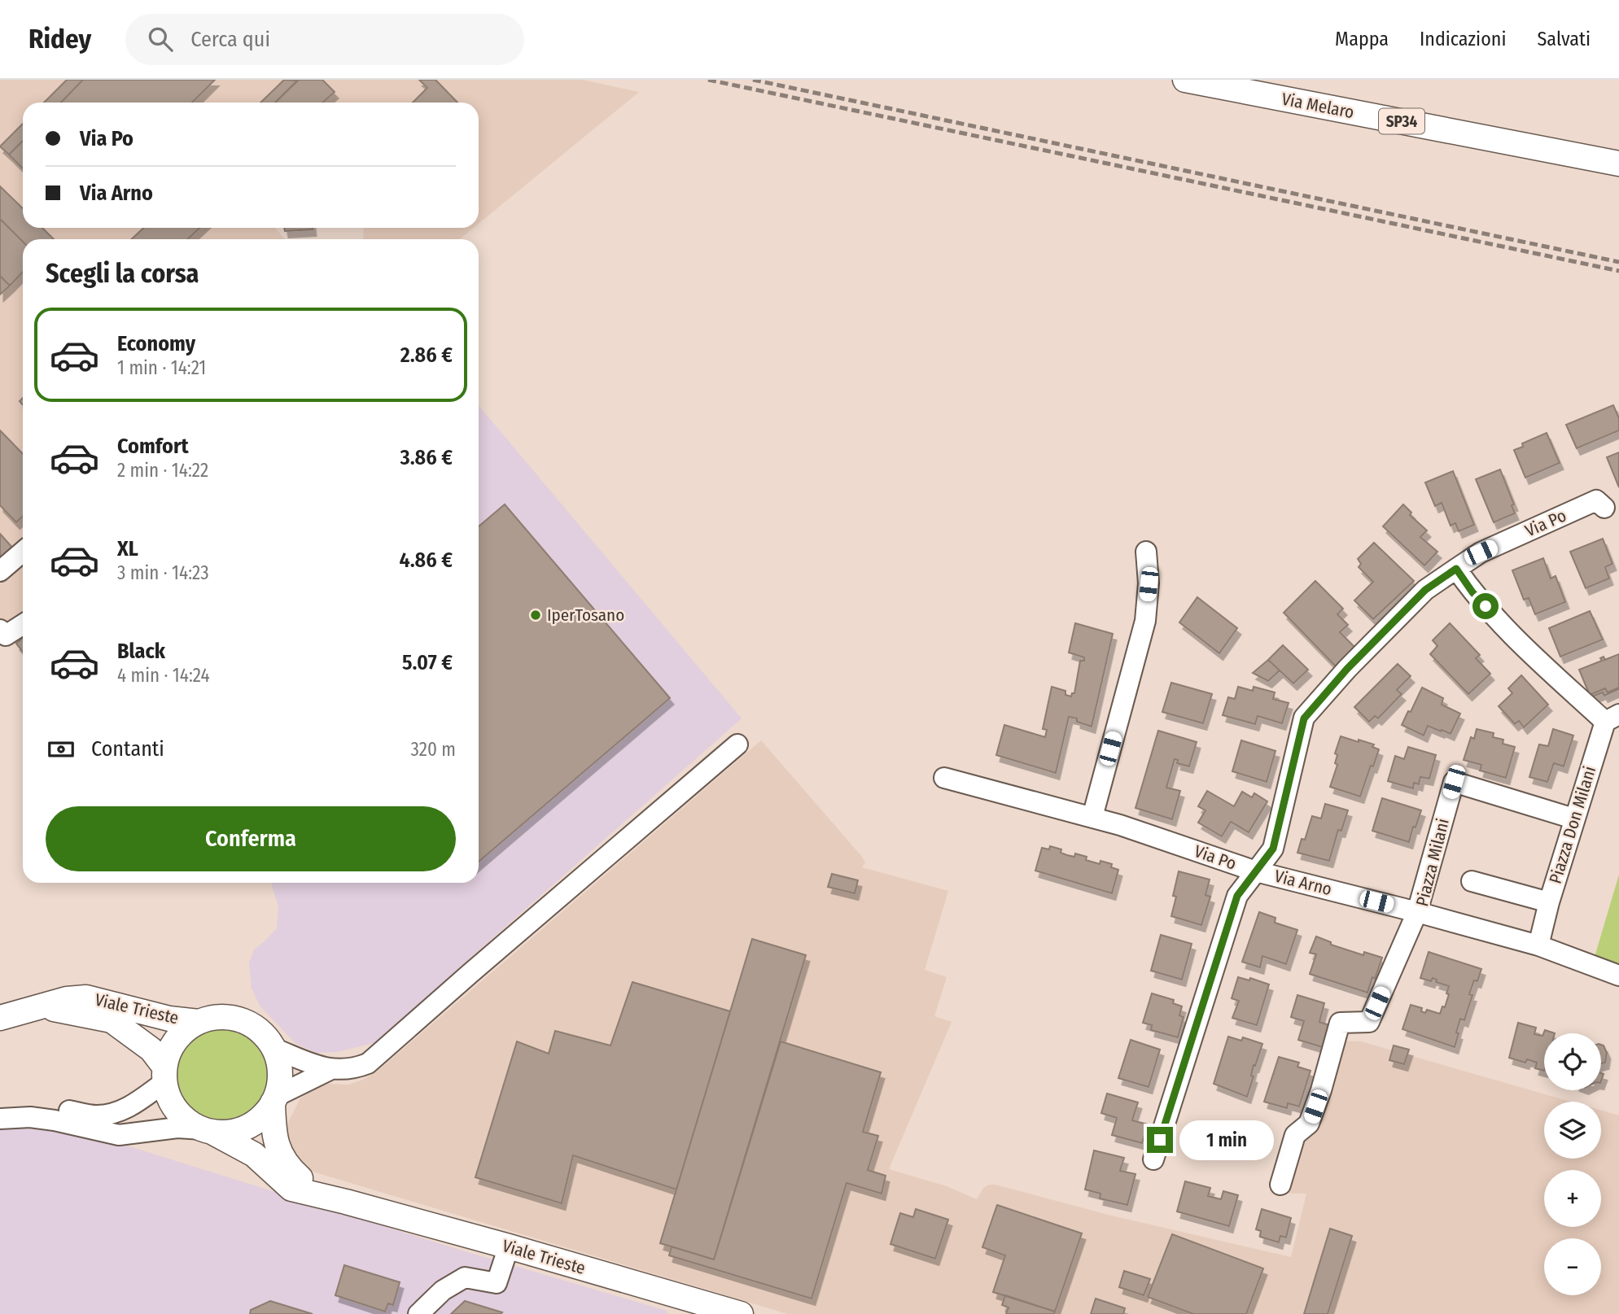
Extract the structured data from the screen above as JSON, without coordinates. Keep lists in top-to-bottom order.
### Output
{
  "streets": {
    "main road": ["Via Melaro", "SP34", "Viale Trieste"],
    "street": [
      "Via Po",
      "Piazza Don Milani",
      "Piazza Milani",
      "Via Arno"
    ]
  },
  "crossings": [
    ["Via Po", "Via Arno"],
    ["Piazza Don Milani", "Piazza Milani"],
    ["Piazza Milani", "Via Arno"]
  ],
  "places": ["IperTosano"],
  "page": {
    "header": "Ridey",
    "search": "Cerca qui",
    "nav": ["Mappa", "Indicazioni", "Salvati"],
    "banner": ["Via Po", "Via Arno"],
    "heading": "Scegli la corsa",
    "list": [
      {
        "name": "Economy",
        "note": "1 min · 14:21",
        "value": "2.86 €"
      },
      {
        "name": "Comfort",
        "note": "2 min · 14:22",
        "value": "3.86 €"
      },
      {
        "name": "XL",
        "note": "3 min · 14:23",
        "value": "4.86 €"
      },
      {
        "name": "Black",
        "note": "4 min · 14:24",
        "value": "5.07 €"
      }
    ],
    "pay": ["Contanti", "320 m"],
    "buttons": "Conferma",
    "map_buttons": ["+", "−"],
    "bubble": "1 min"
  }
}
